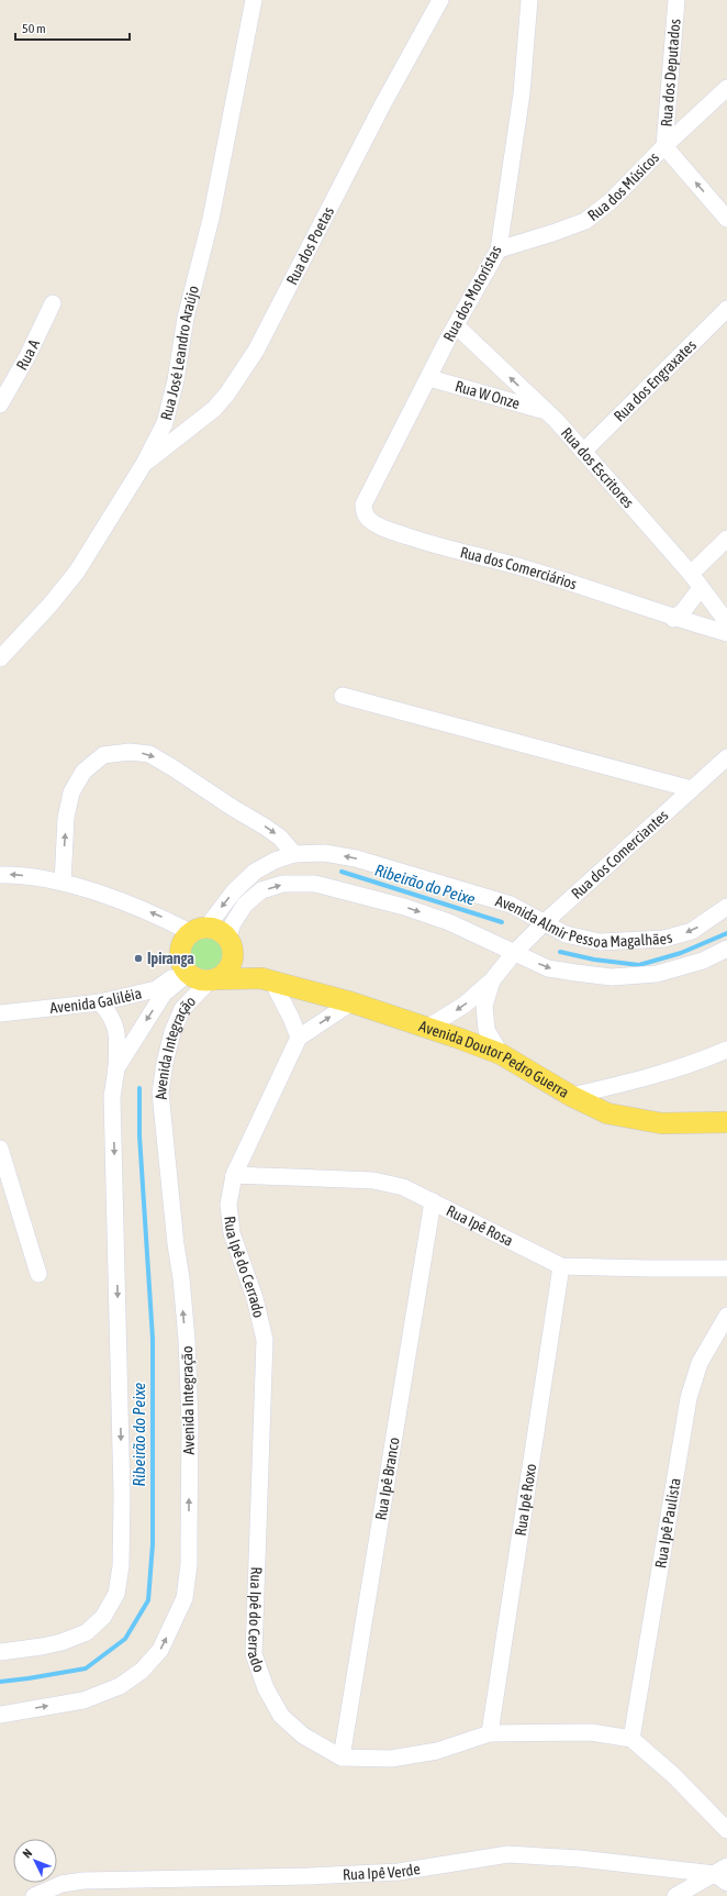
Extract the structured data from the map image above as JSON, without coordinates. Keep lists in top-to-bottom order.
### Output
{
  "streets": {
    "main road": ["Avenida Doutor Pedro Guerra"],
    "street": [
      "Rua dos Deputados",
      "Rua dos Músicos",
      "Rua dos Poetas",
      "Rua dos Motoristas",
      "Rua José Leandro Araújo",
      "Rua A",
      "Rua dos Engraxates",
      "Rua W Onze",
      "Rua dos Escritores",
      "Rua dos Comerciários",
      "Rua dos Comerciantes",
      "Avenida Almir Pessoa Magalhães",
      "Avenida Galiléia",
      "Avenida Integração",
      "Rua Ipê Rosa",
      "Rua Ipê do Cerrado",
      "Rua Ipê Branco",
      "Rua Ipê Roxo",
      "Rua Ipê Paulista",
      "Rua Ipê Verde"
    ]
  },
  "crossings": [
    ["Rua dos Deputados", "Rua dos Músicos"],
    ["Rua dos Músicos", "Rua dos Motoristas"],
    ["Rua dos Poetas", "Rua José Leandro Araújo"],
    ["Rua dos Motoristas", "Rua W Onze"],
    ["Rua dos Motoristas", "Rua dos Escritores"],
    ["Rua dos Motoristas", "Rua dos Comerciários"],
    ["Rua dos Engraxates", "Rua dos Escritores"],
    ["Rua W Onze", "Rua dos Escritores"],
    ["Rua dos Comerciantes", "Avenida Almir Pessoa Magalhães"],
    ["Avenida Almir Pessoa Magalhães", "Avenida Galiléia"],
    ["Avenida Almir Pessoa Magalhães", "Avenida Integração"],
    ["Avenida Almir Pessoa Magalhães", "Avenida Doutor Pedro Guerra"],
    ["Avenida Galiléia", "Avenida Integração"],
    ["Avenida Galiléia", "Avenida Doutor Pedro Guerra"],
    ["Avenida Integração", "Avenida Doutor Pedro Guerra"],
    ["Rua Ipê Rosa", "Rua Ipê do Cerrado"],
    ["Rua Ipê Rosa", "Rua Ipê Branco"],
    ["Rua Ipê Rosa", "Rua Ipê Roxo"],
    ["Rua Ipê do Cerrado", "Rua Ipê Branco"],
    ["Rua Ipê do Cerrado", "Rua Ipê Roxo"],
    ["Rua Ipê do Cerrado", "Rua Ipê Paulista"]
  ],
  "water": ["Ribeirão do Peixe"],
  "places": ["Ipiranga"],
  "scale_bar": "50 m",
  "north": "top left"
}
